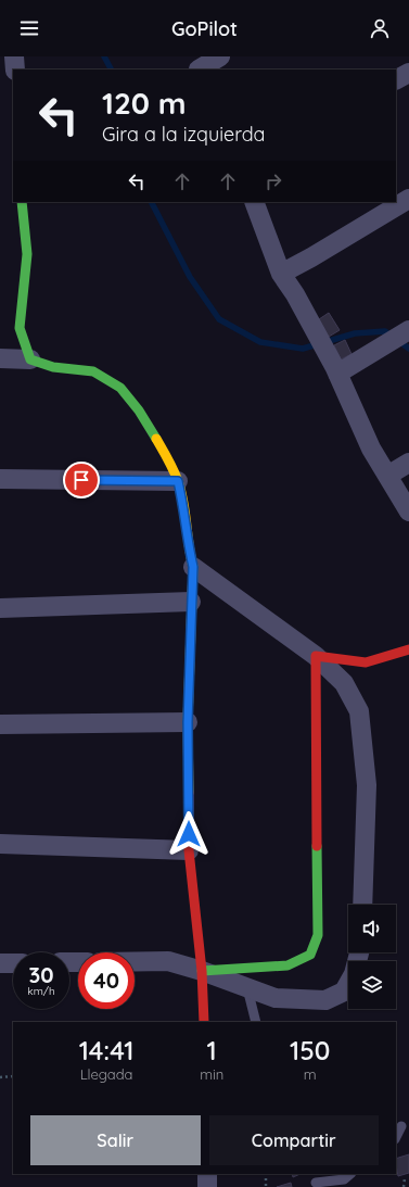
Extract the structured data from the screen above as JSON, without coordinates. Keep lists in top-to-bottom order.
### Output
{
  "page": {
    "header": "GoPilot",
    "turn": ["120 m", "Gira a la izquierda"],
    "speed": "30 km/h",
    "limit": "40",
    "eta": [
      "14:41",
      "Llegada",
      "1",
      "min",
      "150",
      "m"
    ],
    "buttons": ["Salir", "Compartir"]
  }
}
